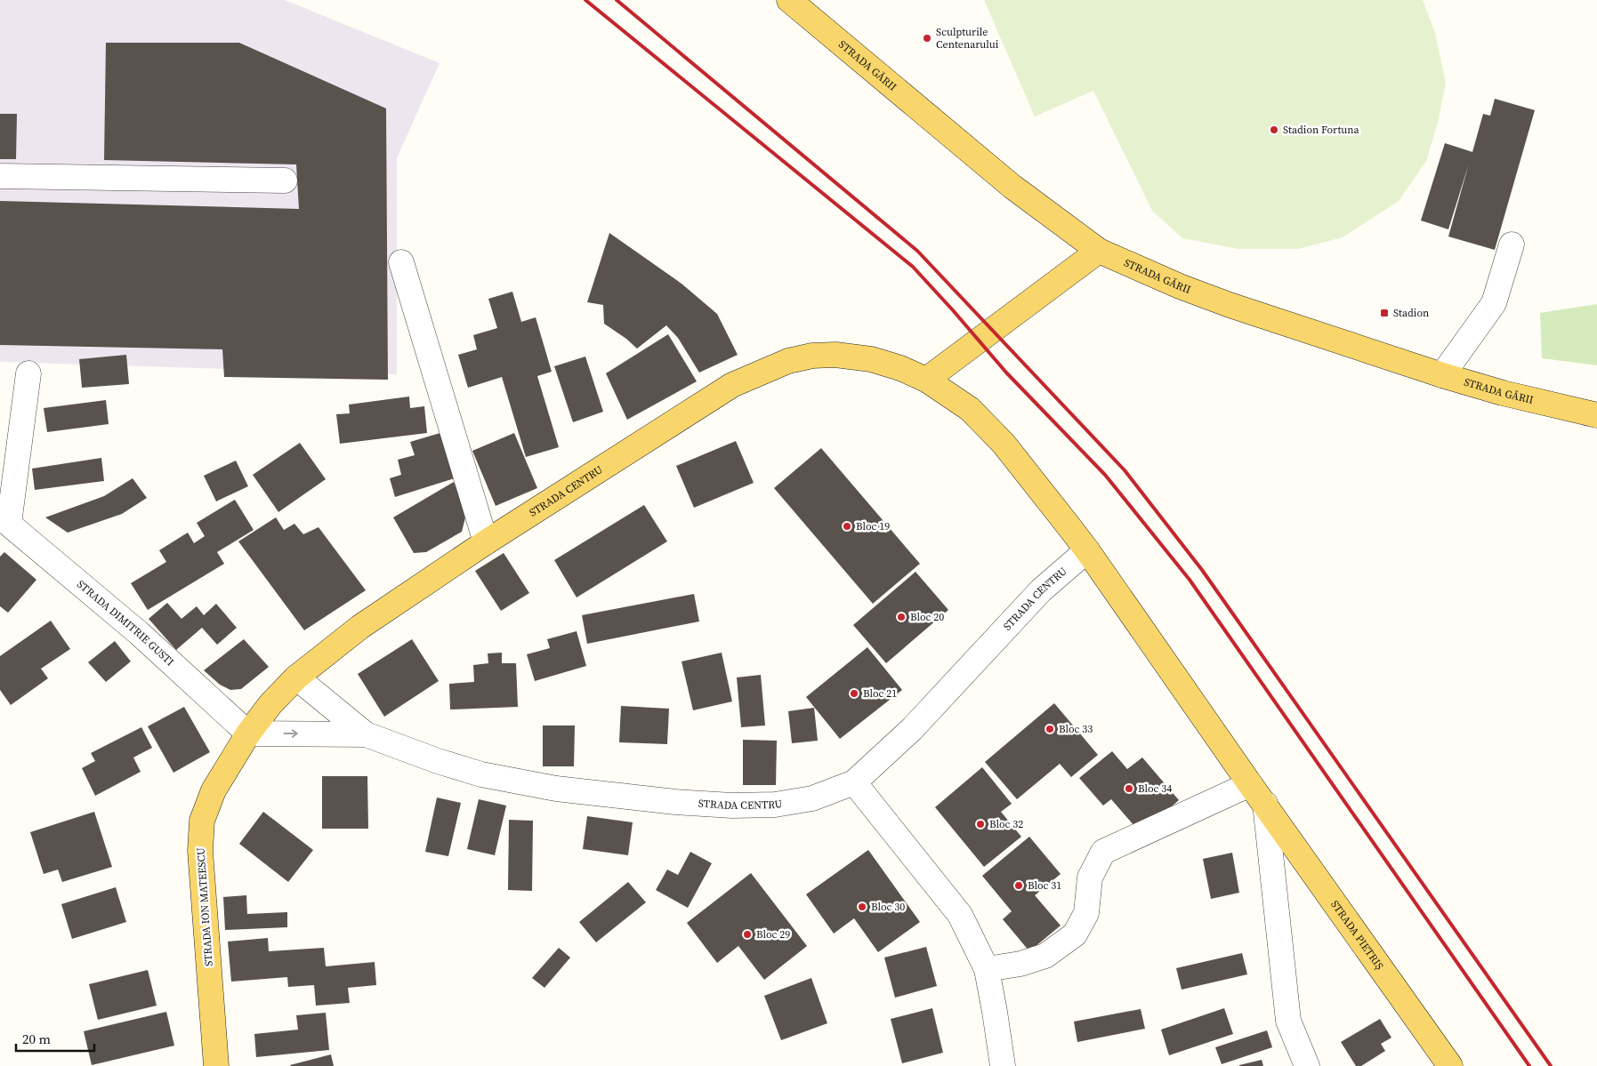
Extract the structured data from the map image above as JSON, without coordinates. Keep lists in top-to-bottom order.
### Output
{
  "streets": {
    "main road": [
      "STRADA GĂRII",
      "STRADA CENTRU",
      "STRADA ION MATEESCU",
      "STRADA PIETRIȘ"
    ],
    "street": ["STRADA DIMITRIE GUSTI"]
  },
  "crossings": [
    ["STRADA CENTRU", "STRADA DIMITRIE GUSTI"],
    ["STRADA CENTRU", "STRADA ION MATEESCU"],
    ["STRADA CENTRU", "STRADA PIETRIȘ"],
    ["STRADA DIMITRIE GUSTI", "STRADA ION MATEESCU"]
  ],
  "places": {
    "other": [
      "Sculpturile Centenarului",
      "Stadion Fortuna",
      "Bloc 19",
      "Bloc 20",
      "Bloc 21",
      "Bloc 33",
      "Bloc 34",
      "Bloc 32",
      "Bloc 31",
      "Bloc 30",
      "Bloc 29"
    ],
    "transit": ["Stadion"]
  },
  "scale_bar": "20 m"
}
